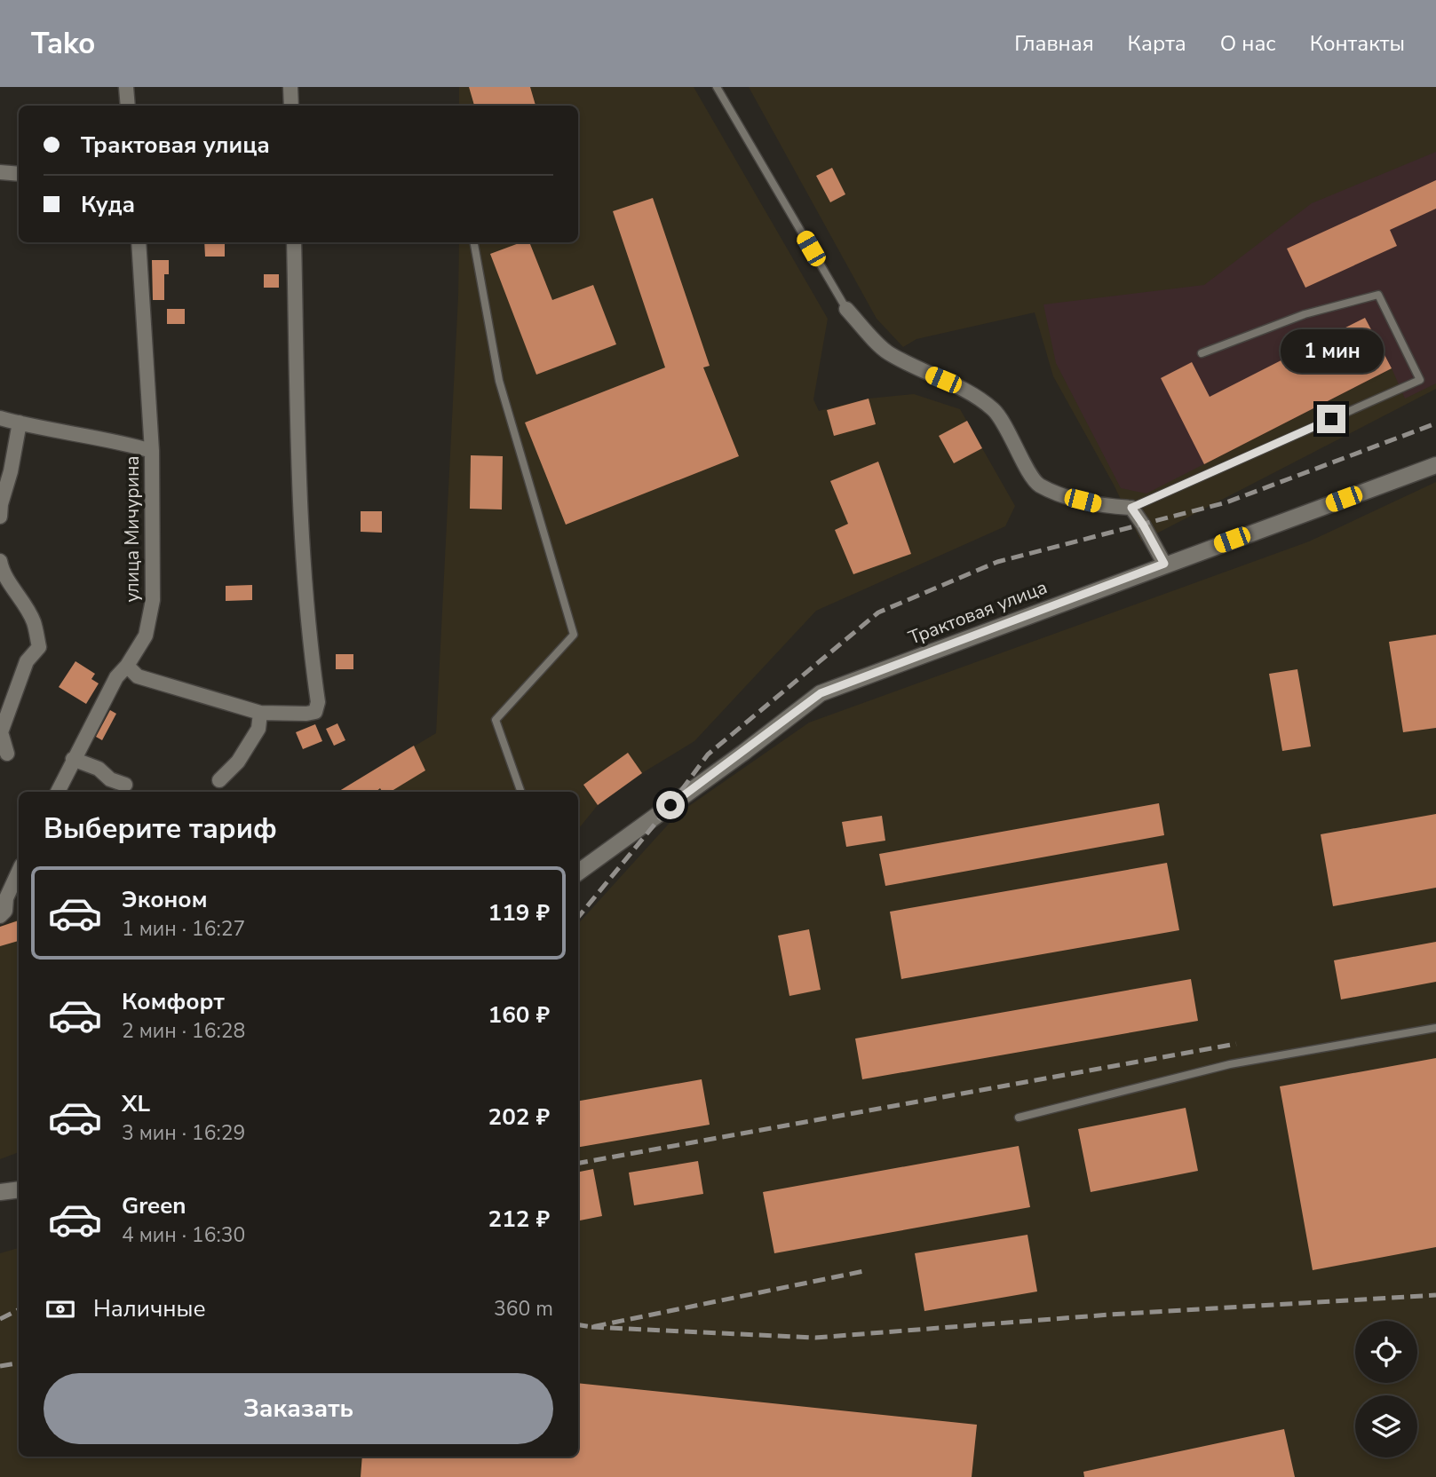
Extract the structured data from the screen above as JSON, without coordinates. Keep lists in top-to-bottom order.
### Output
{
  "streets": {
    "main road": ["Трактовая улица"],
    "street": ["улица Мичурина"]
  },
  "page": {
    "header": "Tako",
    "nav": [
      "Главная",
      "Карта",
      "О нас",
      "Контакты"
    ],
    "banner": ["Трактовая улица", "Куда"],
    "bubble": "1 мин",
    "heading": "Выберите тариф",
    "list": [
      {
        "name": "Эконом",
        "note": "1 мин · 16:27",
        "value": "119 ₽"
      },
      {
        "name": "Комфорт",
        "note": "2 мин · 16:28",
        "value": "160 ₽"
      },
      {
        "name": "XL",
        "note": "3 мин · 16:29",
        "value": "202 ₽"
      },
      {
        "name": "Green",
        "note": "4 мин · 16:30",
        "value": "212 ₽"
      }
    ],
    "pay": ["Наличные", "360 m"],
    "buttons": "Заказать"
  }
}
